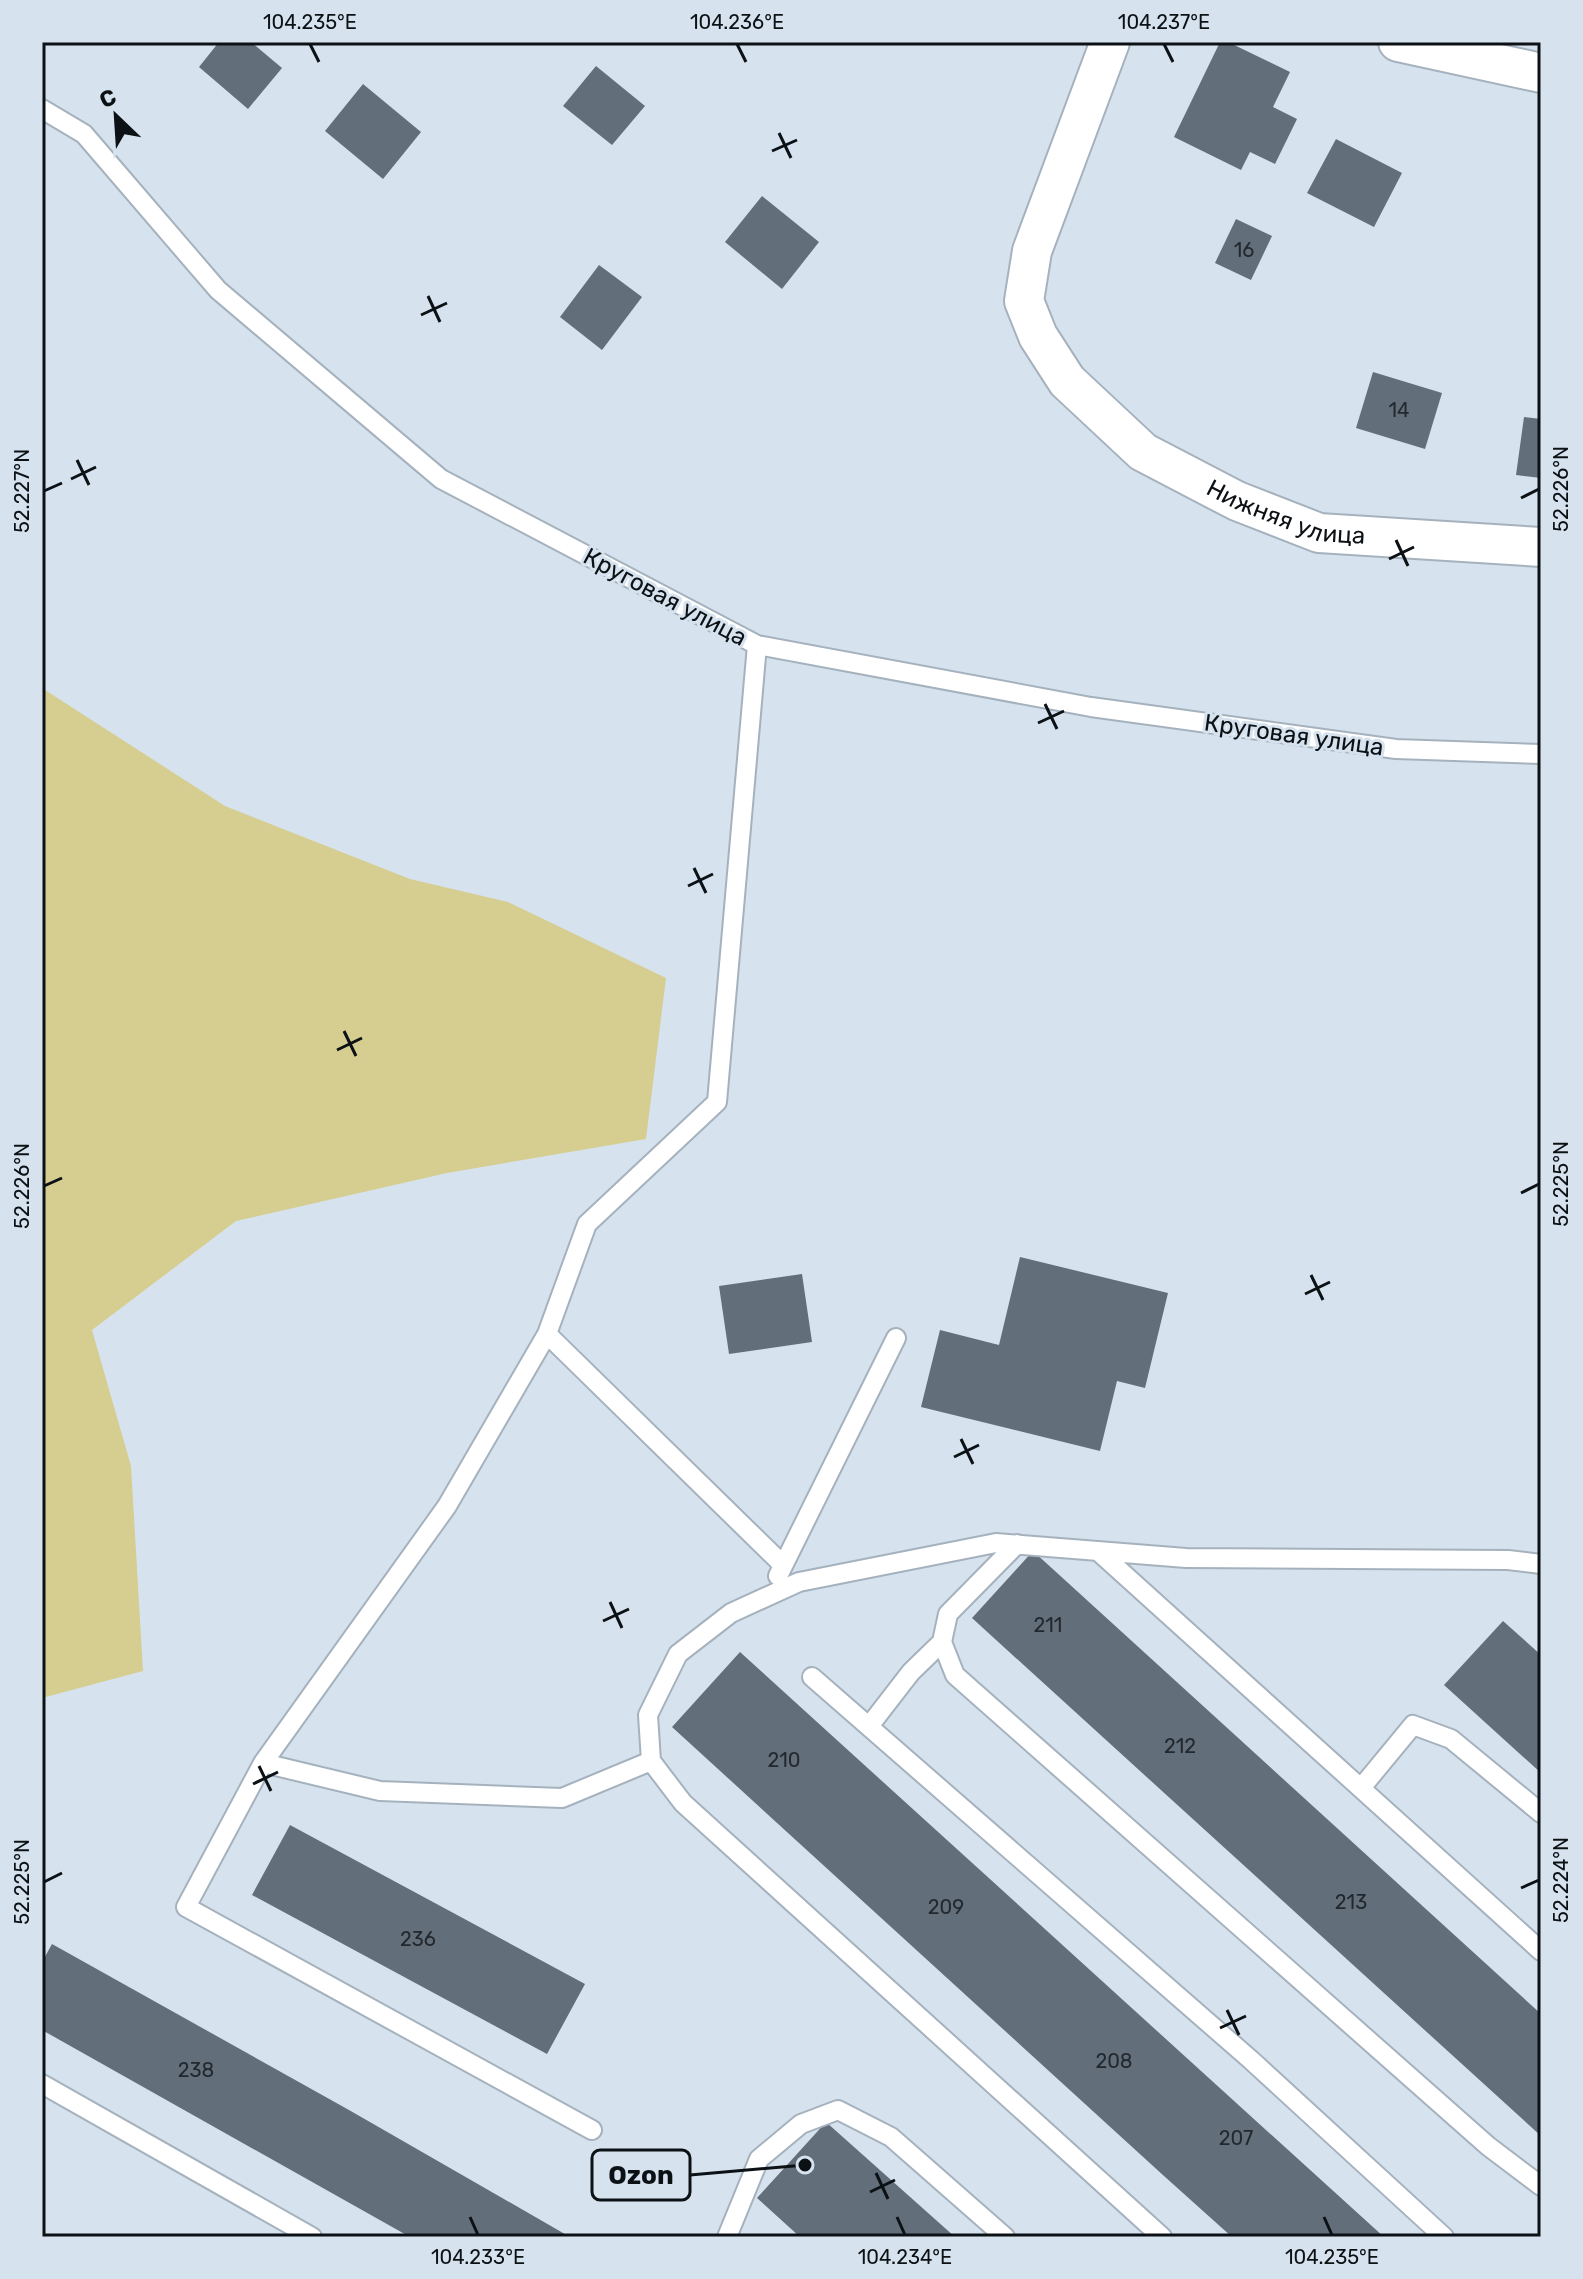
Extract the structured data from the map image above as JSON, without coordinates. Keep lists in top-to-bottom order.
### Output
{
  "streets": {
    "street": ["Нижняя улица"],
    "lane": ["Круговая улица"]
  },
  "places": ["Ozon"],
  "house_numbers": [
    "16",
    "14",
    "211",
    "212",
    "210",
    "213",
    "209",
    "236",
    "208",
    "238",
    "207"
  ],
  "north": "top left",
  "coordinates": [
    "104.235°E",
    "104.236°E",
    "104.237°E",
    "52.226°N",
    "52.227°N",
    "52.225°N",
    "52.224°N",
    "104.233°E",
    "104.234°E"
  ]
}
